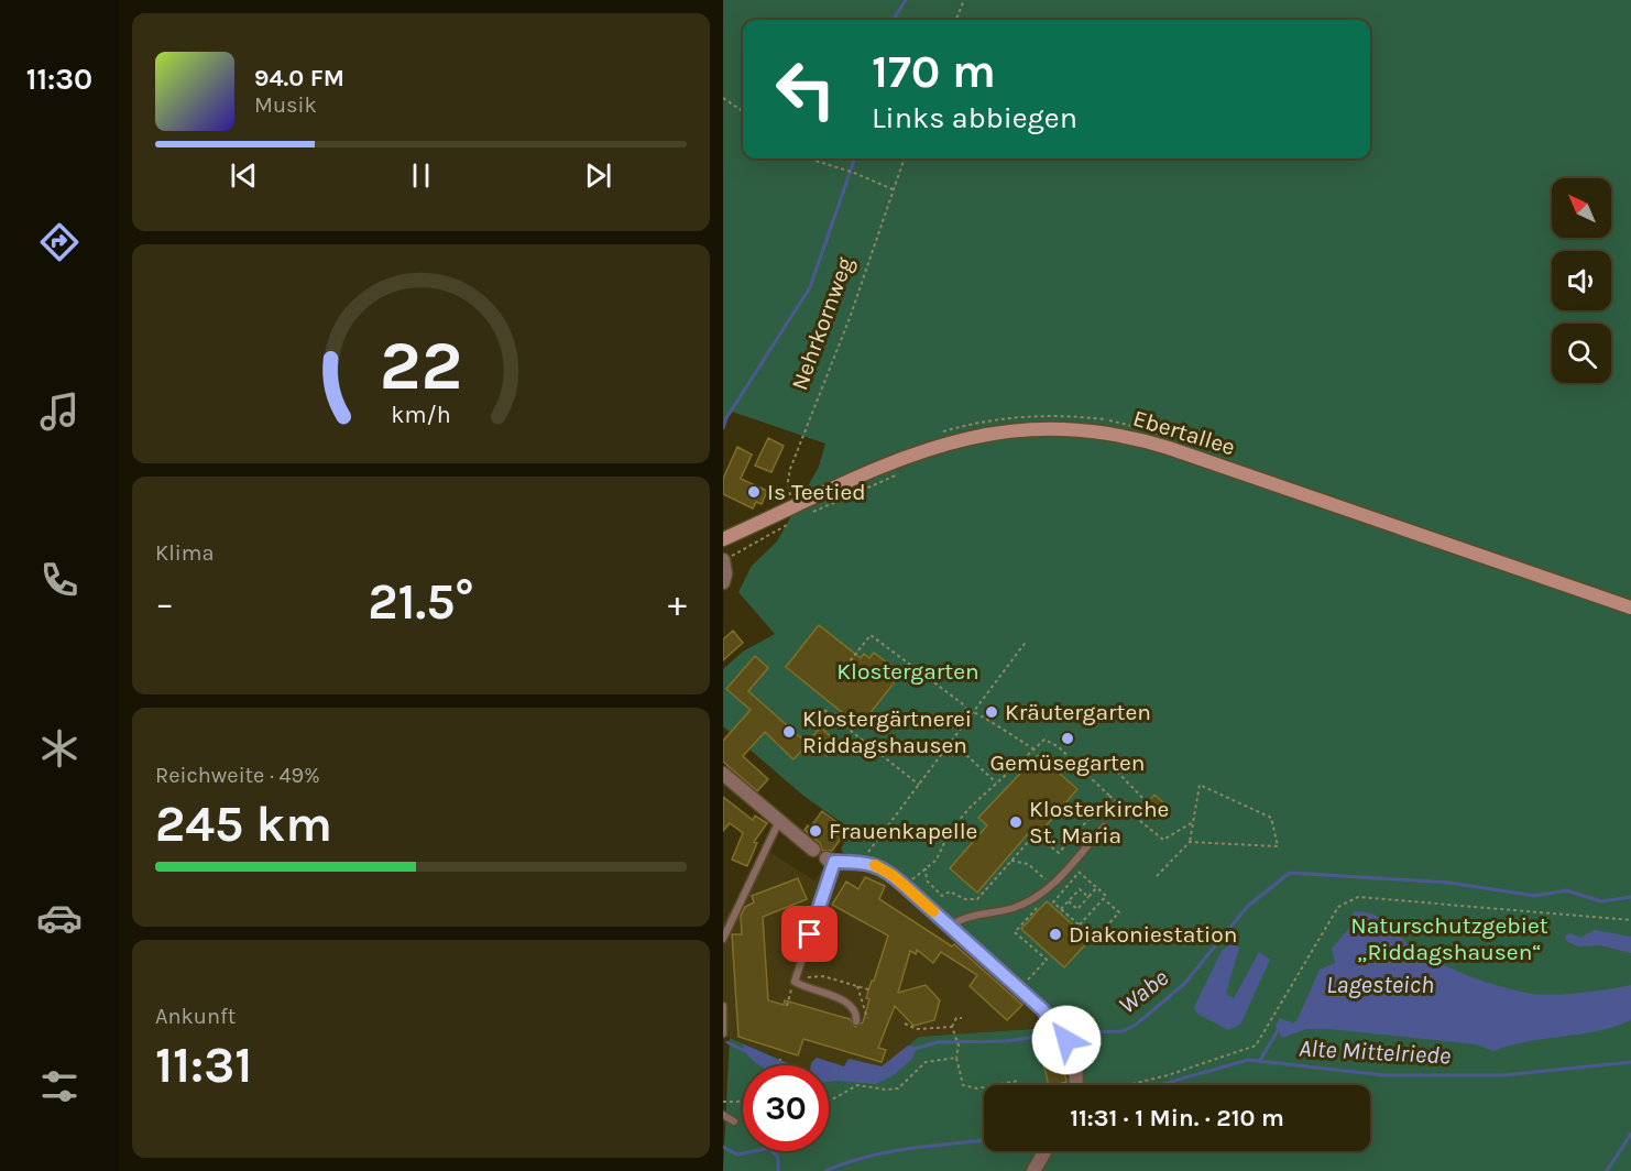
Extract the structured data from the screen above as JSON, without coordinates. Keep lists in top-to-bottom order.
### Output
{
  "streets": {
    "main road": ["Ebertallee"],
    "path": ["Nehrkornweg"]
  },
  "crossings": [
    ["Nehrkornweg", "Ebertallee"]
  ],
  "water": ["Lagesteich", "Wabe", "Alte Mittelriede"],
  "parks": ["Klostergarten", "Naturschutzgebiet „Riddagshausen“"],
  "places": [
    "Is Teetied",
    "Kräutergarten",
    "Klostergärtnerei Riddagshausen",
    "Gemüsegarten",
    "Klosterkirche St. Maria",
    "Frauenkapelle",
    "Diakoniestation"
  ],
  "north": "top left",
  "page": {
    "tabs": "11:30",
    "turn": ["170 m", "Links abbiegen"],
    "song": ["94.0 FM", "Musik"],
    "tile": [
      "Klima",
      ["Reichweite · 49%", "245 km"],
      ["Ankunft", "11:31"]
    ],
    "heat": ["−", "21.5°", "+"],
    "limit": "30",
    "trip": "11:31 · 1 Min. · 210 m",
    "gauge": ["22", "km/h"]
  }
}
